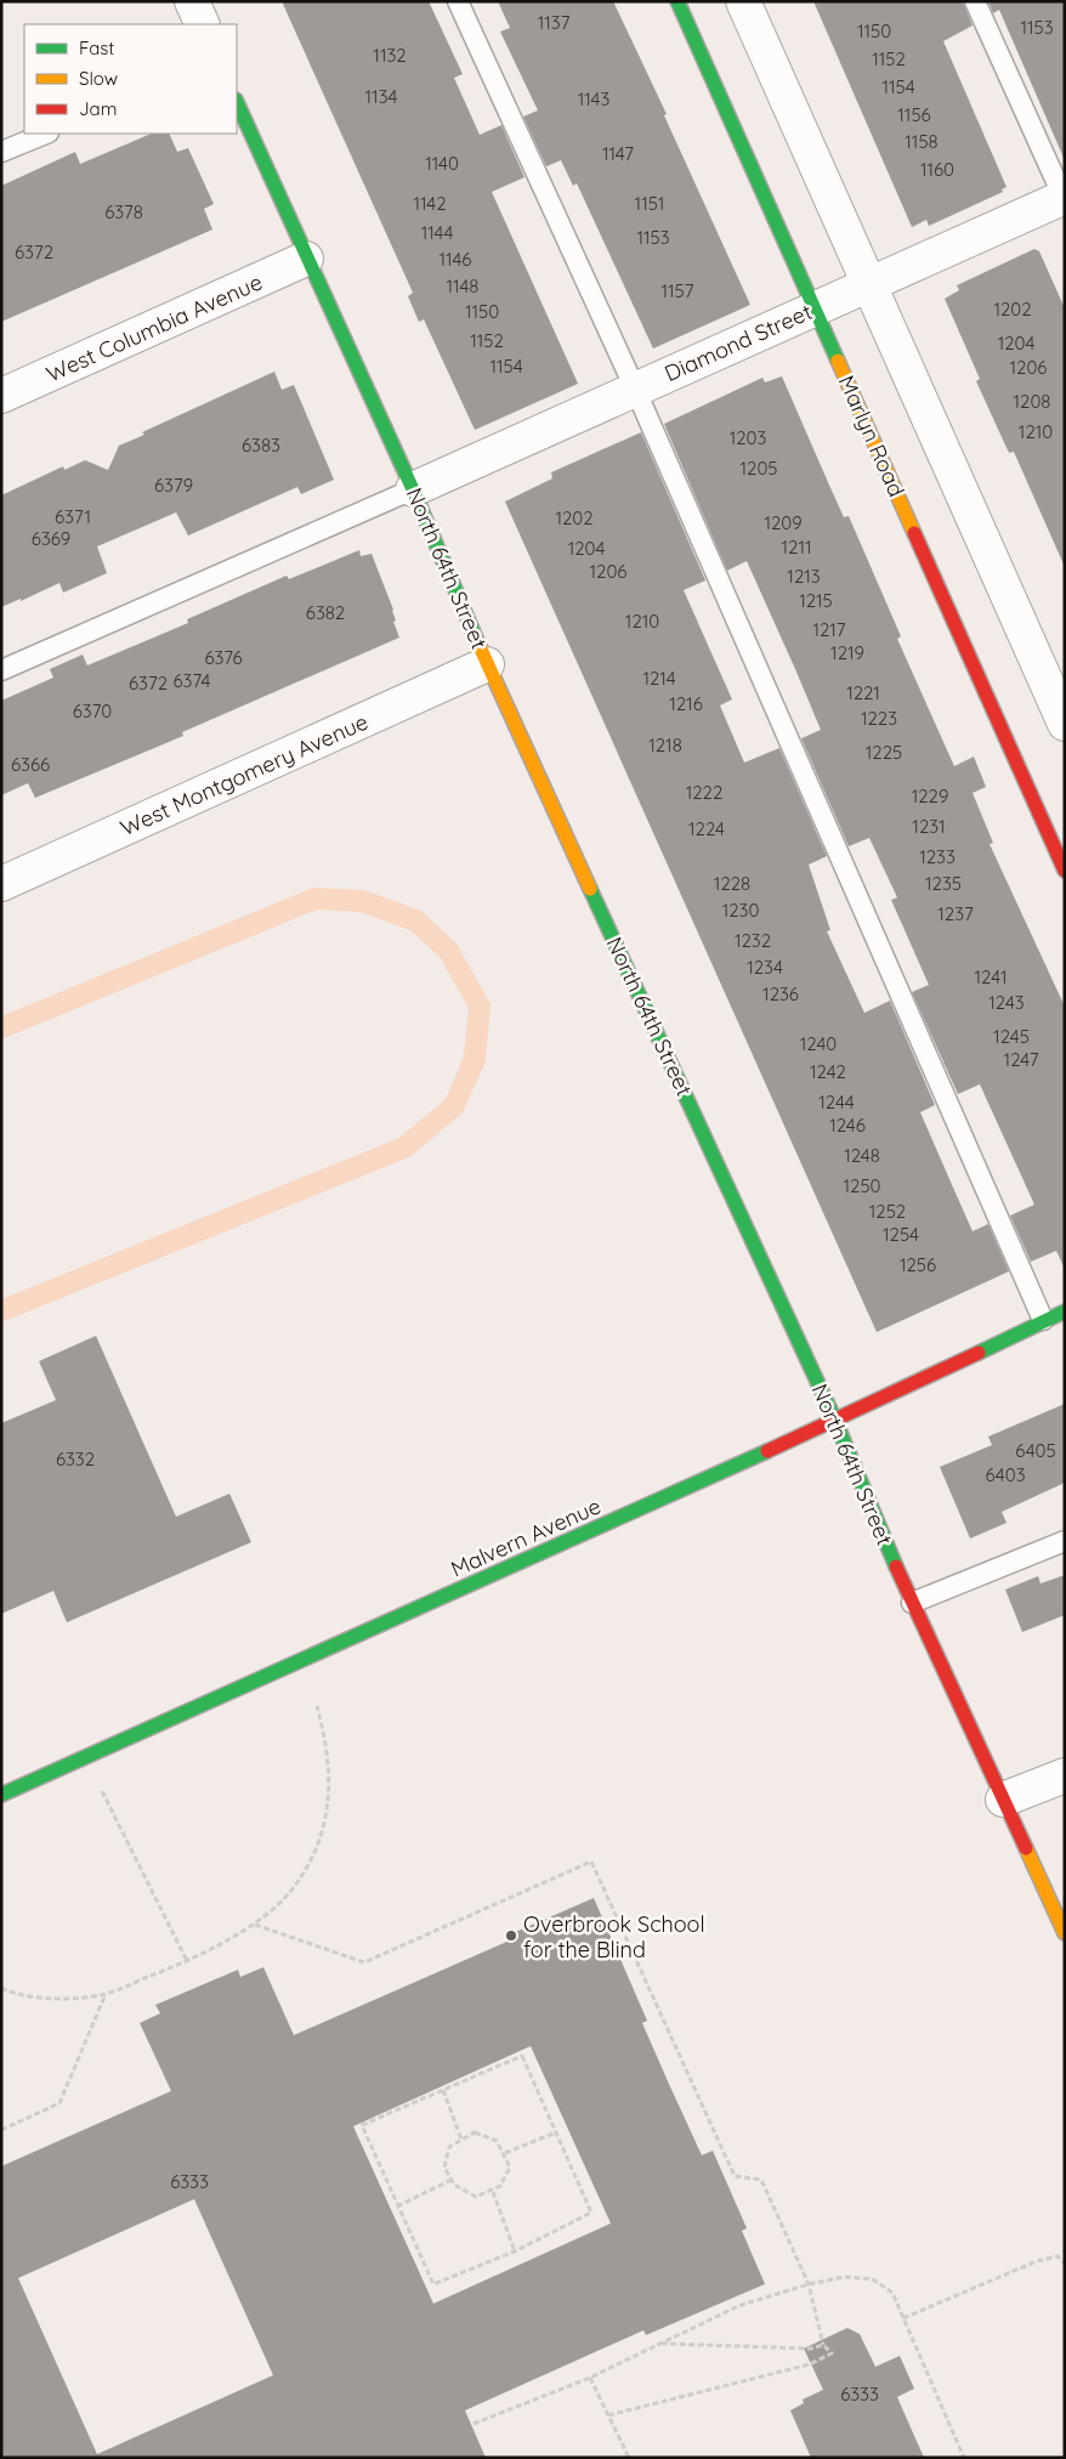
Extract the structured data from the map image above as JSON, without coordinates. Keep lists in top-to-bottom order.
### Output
{
  "streets": {
    "street": [
      "West Columbia Avenue",
      "Diamond Street",
      "Marlyn Road",
      "North 64th Street",
      "West Montgomery Avenue",
      "Malvern Avenue"
    ]
  },
  "crossings": [
    ["West Columbia Avenue", "North 64th Street"],
    ["Diamond Street", "Marlyn Road"],
    ["Diamond Street", "North 64th Street"],
    ["North 64th Street", "West Montgomery Avenue"],
    ["North 64th Street", "Malvern Avenue"]
  ],
  "places": ["Overbrook School for the Blind"],
  "house_numbers": [
    "1137",
    "1153",
    "1150",
    "1132",
    "1152",
    "1154",
    "1134",
    "1143",
    "1156",
    "1158",
    "1147",
    "1140",
    "1160",
    "1142",
    "1151",
    "6378",
    "1144",
    "1153",
    "6372",
    "1146",
    "1148",
    "1157",
    "1202",
    "1150",
    "1152",
    "1204",
    "1154",
    "1206",
    "1208",
    "1210",
    "1203",
    "6383",
    "1205",
    "6379",
    "6371",
    "1202",
    "1209",
    "6369",
    "1211",
    "1204",
    "1206",
    "1213",
    "1215",
    "6382",
    "1210",
    "1217",
    "1219",
    "6376",
    "1214",
    "6374",
    "6372",
    "1221",
    "1216",
    "6370",
    "1223",
    "1218",
    "1225",
    "6366",
    "1222",
    "1229",
    "1231",
    "1224",
    "1233",
    "1228",
    "1235",
    "1230",
    "1237",
    "1232",
    "1234",
    "1241",
    "1236",
    "1243",
    "1245",
    "1240",
    "1247",
    "1242",
    "1244",
    "1246",
    "1248",
    "1250",
    "1252",
    "1254",
    "1256",
    "6405",
    "6332",
    "6403",
    "6333",
    "6333"
  ],
  "legend": ["Fast", "Slow", "Jam"]
}
